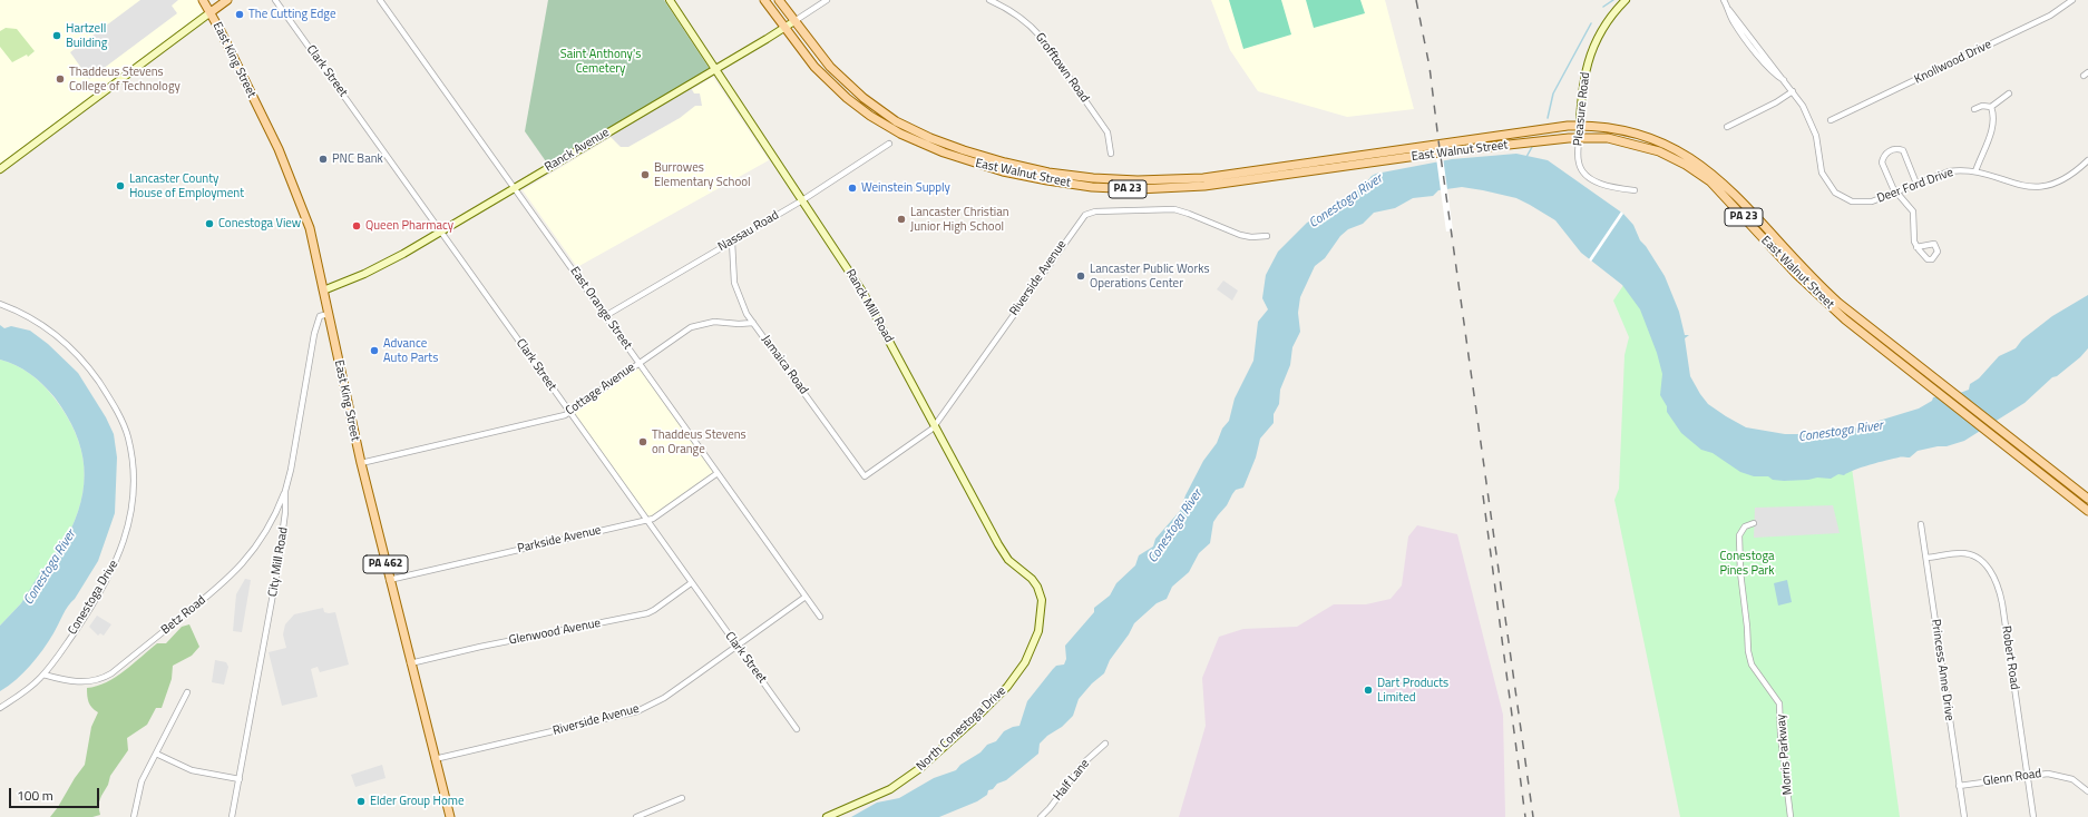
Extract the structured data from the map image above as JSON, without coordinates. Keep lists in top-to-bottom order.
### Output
{
  "streets": {
    "main road": [
      "East King Street",
      "East Walnut Street",
      "PA 23",
      "PA 462"
    ],
    "street": [
      "Knollwood Drive",
      "Grofftown Road",
      "Clark Street",
      "Pleasure Road",
      "Ranck Avenue",
      "Deer Ford Drive",
      "Nassau Road",
      "Riverside Avenue",
      "Ranck Mill Road",
      "East Orange Street",
      "Jamaica Road",
      "Cottage Avenue",
      "Parkside Avenue",
      "City Mill Road",
      "Conestoga Drive",
      "Betz Road",
      "Glenwood Avenue",
      "Robert Road",
      "Princess Anne Drive",
      "North Conestoga Drive",
      "Morris Parkway",
      "Glenn Road",
      "Half Lane"
    ]
  },
  "crossings": [
    ["East King Street", "Ranck Avenue"],
    ["East King Street", "Riverside Avenue"],
    ["East King Street", "Cottage Avenue"],
    ["East King Street", "Parkside Avenue"],
    ["East King Street", "City Mill Road"],
    ["East King Street", "Glenwood Avenue"],
    ["Clark Street", "Ranck Avenue"],
    ["Clark Street", "Riverside Avenue"],
    ["Clark Street", "Cottage Avenue"],
    ["Clark Street", "Parkside Avenue"],
    ["Clark Street", "Glenwood Avenue"],
    ["Pleasure Road", "East Walnut Street"],
    ["Ranck Avenue", "East Walnut Street"],
    ["Ranck Avenue", "Ranck Mill Road"],
    ["Ranck Avenue", "East Orange Street"],
    ["Nassau Road", "Ranck Mill Road"],
    ["Nassau Road", "East Orange Street"],
    ["Nassau Road", "Jamaica Road"],
    ["Riverside Avenue", "Ranck Mill Road"],
    ["Riverside Avenue", "East Orange Street"],
    ["Riverside Avenue", "Jamaica Road"],
    ["Ranck Mill Road", "North Conestoga Drive"],
    ["East Orange Street", "Cottage Avenue"],
    ["East Orange Street", "Parkside Avenue"],
    ["Jamaica Road", "Cottage Avenue"],
    ["City Mill Road", "Betz Road"],
    ["Conestoga Drive", "Betz Road"],
    ["Robert Road", "Princess Anne Drive"],
    ["Robert Road", "Glenn Road"],
    ["Princess Anne Drive", "Glenn Road"]
  ],
  "water": ["Conestoga River"],
  "parks": ["Saint Anthony's Cemetery", "Conestoga Pines Park"],
  "places": [
    "The Cutting Edge",
    "Hartzell Building",
    "Thaddeus Stevens College of Technology",
    "PNC Bank",
    "Burrowes Elementary School",
    "Lancaster County House of Employment",
    "Weinstein Supply",
    "Lancaster Christian Junior High School",
    "Conestoga View",
    "Queen Pharmacy",
    "Lancaster Public Works Operations Center",
    "Advance Auto Parts",
    "Thaddeus Stevens on Orange",
    "Dart Products Limited",
    "Elder Group Home"
  ],
  "scale_bar": "100 m"
}
